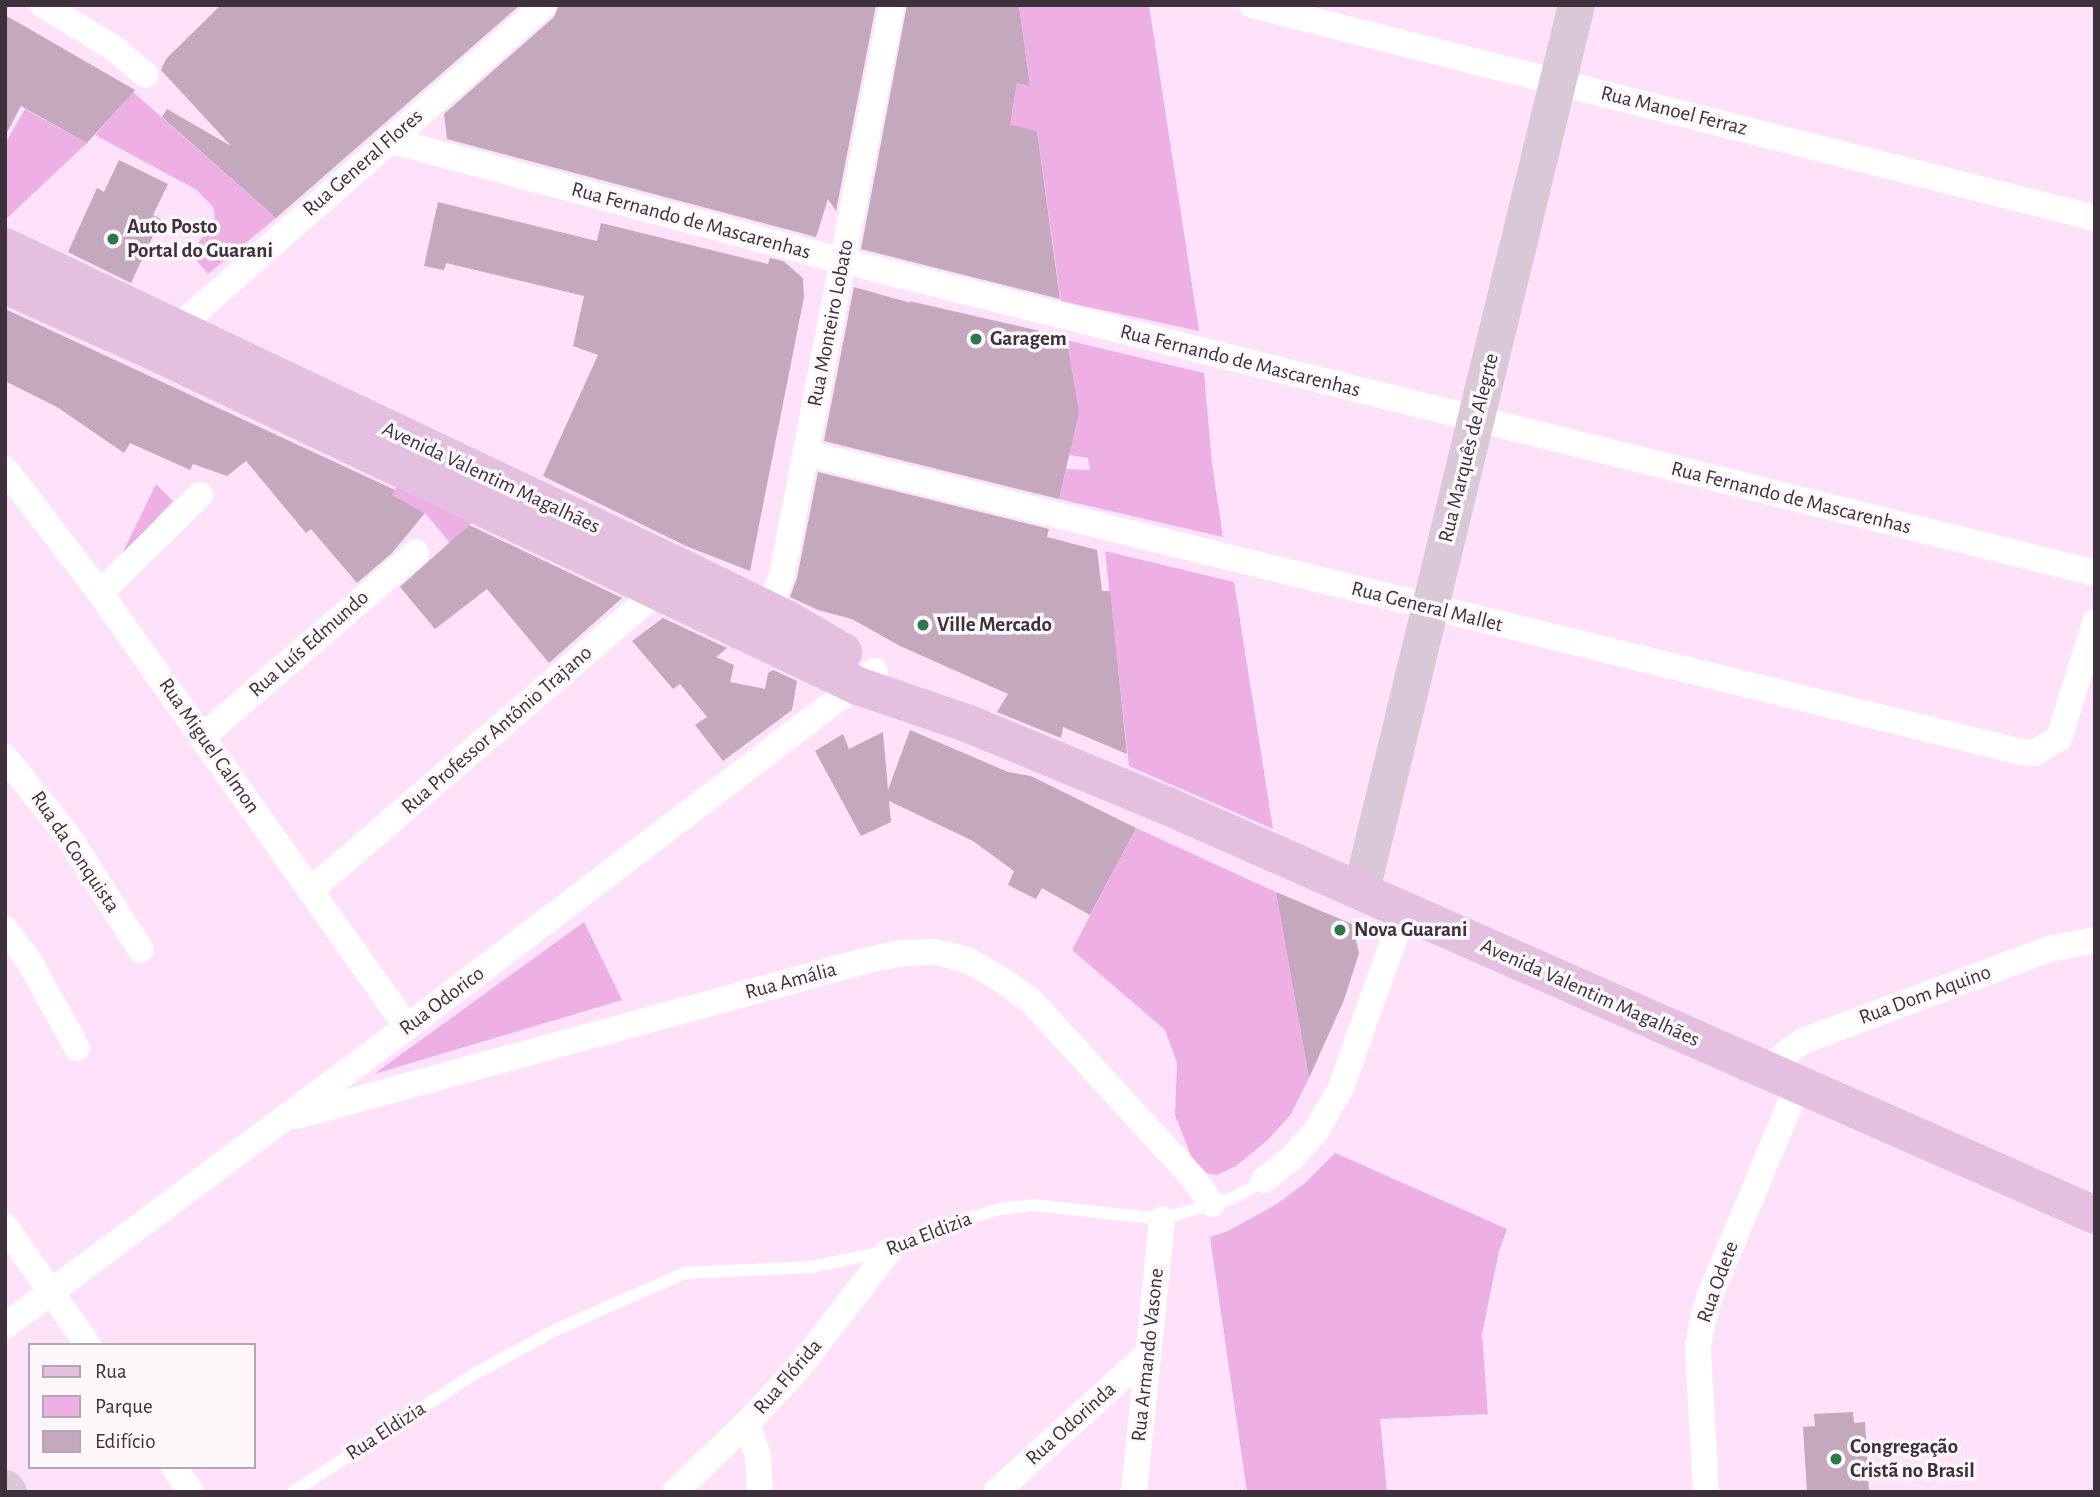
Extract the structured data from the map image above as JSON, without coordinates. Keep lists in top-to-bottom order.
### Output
{
  "streets": {
    "main road": ["Avenida Valentim Magalhães"],
    "street": [
      "Rua Manoel Ferraz",
      "Rua General Flores",
      "Rua Fernando de Mascarenhas",
      "Rua Monteiro Lobato",
      "Rua Marquês de Alegrte",
      "Rua General Mallet",
      "Rua Luís Edmundo",
      "Rua Professor Antônio Trajano",
      "Rua Miguel Calmon",
      "Rua da Conquista",
      "Rua Amália",
      "Rua Dom Aquino",
      "Rua Odorico",
      "Rua Eldizia",
      "Rua Odete",
      "Rua Armando Vasone",
      "Rua Flórida",
      "Rua Odorinda"
    ]
  },
  "crossings": [
    ["Rua Manoel Ferraz", "Rua Marquês de Alegrte"],
    ["Rua General Flores", "Rua Fernando de Mascarenhas"],
    ["Rua General Flores", "Avenida Valentim Magalhães"],
    ["Rua Fernando de Mascarenhas", "Rua Monteiro Lobato"],
    ["Rua Fernando de Mascarenhas", "Rua Marquês de Alegrte"],
    ["Rua Monteiro Lobato", "Avenida Valentim Magalhães"],
    ["Rua Monteiro Lobato", "Rua General Mallet"],
    ["Rua Marquês de Alegrte", "Avenida Valentim Magalhães"],
    ["Rua Marquês de Alegrte", "Rua General Mallet"],
    ["Avenida Valentim Magalhães", "Rua Professor Antônio Trajano"],
    ["Avenida Valentim Magalhães", "Rua Dom Aquino"],
    ["Avenida Valentim Magalhães", "Rua Odorico"],
    ["Avenida Valentim Magalhães", "Rua Eldizia"],
    ["Avenida Valentim Magalhães", "Rua Odete"],
    ["Rua Luís Edmundo", "Rua Miguel Calmon"],
    ["Rua Professor Antônio Trajano", "Rua Miguel Calmon"],
    ["Rua Miguel Calmon", "Rua Odorico"],
    ["Rua Amália", "Rua Odorico"],
    ["Rua Amália", "Rua Eldizia"],
    ["Rua Eldizia", "Rua Armando Vasone"],
    ["Rua Eldizia", "Rua Flórida"],
    ["Rua Armando Vasone", "Rua Odorinda"]
  ],
  "places": [
    "Auto Posto Portal do Guarani",
    "Garagem",
    "Ville Mercado",
    "Nova Guarani",
    "Congregação Cristã no Brasil"
  ],
  "legend": ["Rua", "Parque", "Edifício"]
}
